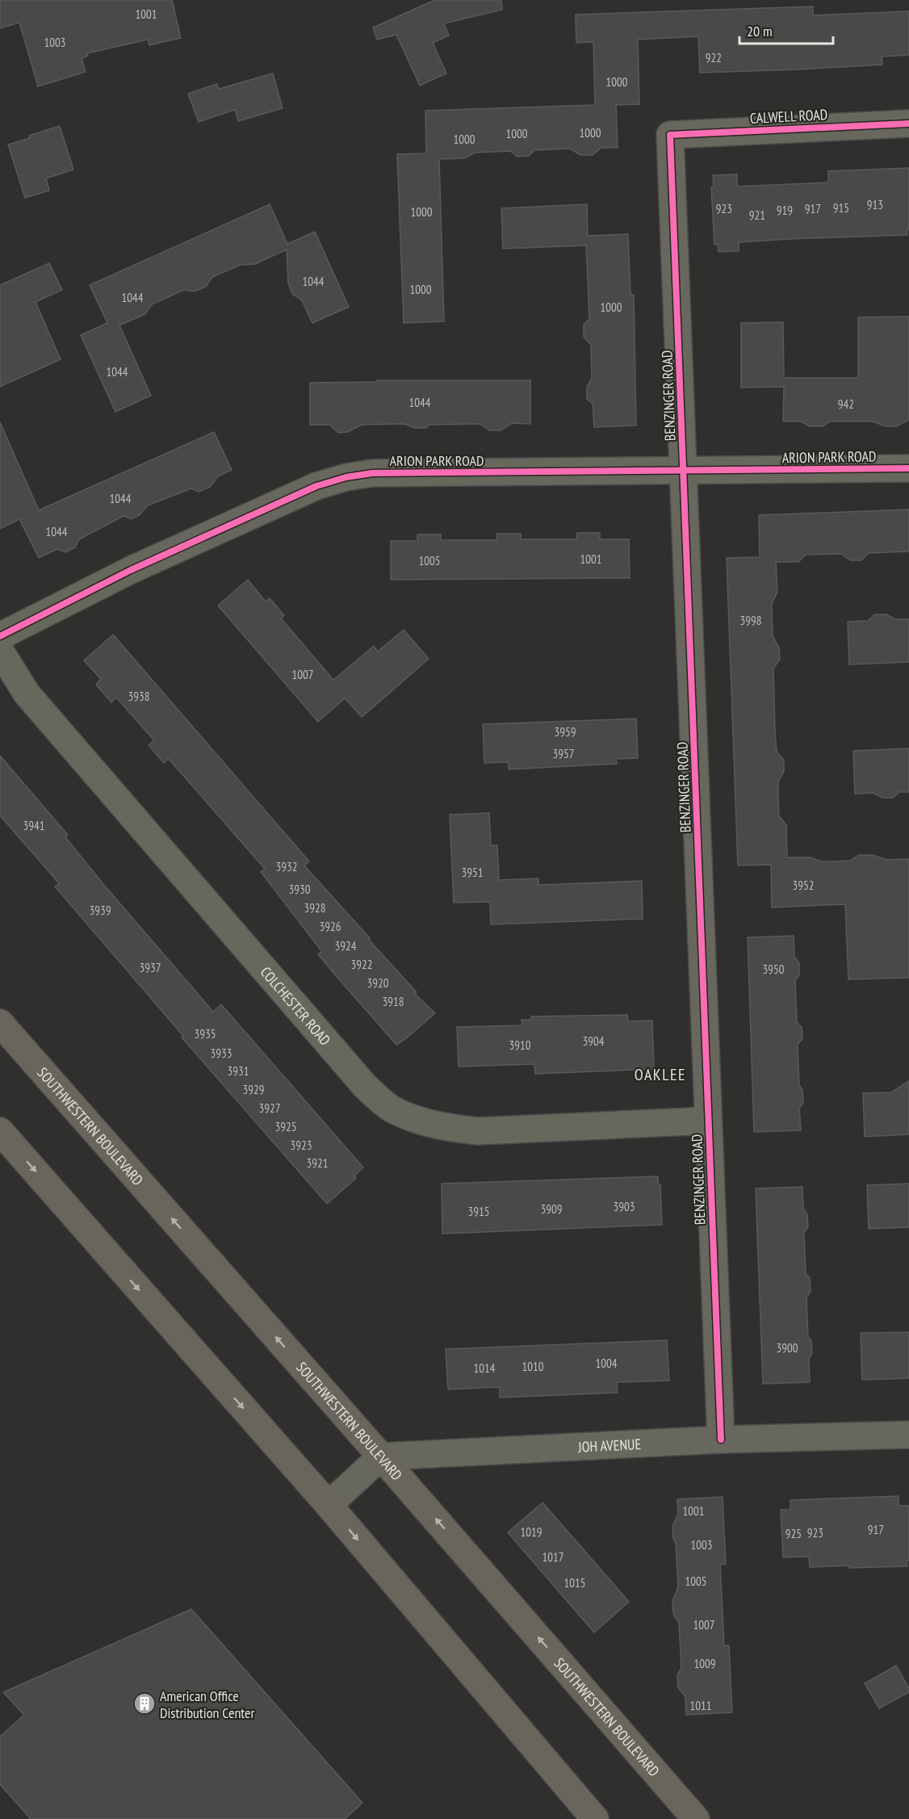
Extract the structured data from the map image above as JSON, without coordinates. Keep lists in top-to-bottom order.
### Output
{
  "streets": {
    "main road": ["SOUTHWESTERN BOULEVARD"],
    "street": [
      "CALWELL ROAD",
      "BENZINGER ROAD",
      "ARION PARK ROAD",
      "COLCHESTER ROAD",
      "JOH AVENUE"
    ]
  },
  "crossings": [
    ["CALWELL ROAD", "BENZINGER ROAD"],
    ["BENZINGER ROAD", "ARION PARK ROAD"],
    ["BENZINGER ROAD", "COLCHESTER ROAD"],
    ["BENZINGER ROAD", "JOH AVENUE"],
    ["SOUTHWESTERN BOULEVARD", "JOH AVENUE"]
  ],
  "districts": ["OAKLEE"],
  "places": {
    "building": ["American Office Distribution Center"]
  },
  "house_numbers": [
    "1001",
    "1003",
    "922",
    "1000",
    "1000",
    "1000",
    "1000",
    "913",
    "915",
    "923",
    "917",
    "919",
    "1000",
    "921",
    "1044",
    "1000",
    "1044",
    "1000",
    "1044",
    "1044",
    "942",
    "1044",
    "1044",
    "1001",
    "1005",
    "3998",
    "1007",
    "3938",
    "3959",
    "3957",
    "3941",
    "3932",
    "3951",
    "3952",
    "3930",
    "3928",
    "3939",
    "3926",
    "3924",
    "3922",
    "3937",
    "3950",
    "3920",
    "3918",
    "3935",
    "3904",
    "3910",
    "3933",
    "3931",
    "3929",
    "3927",
    "3925",
    "3923",
    "3921",
    "3903",
    "3909",
    "3915",
    "3900",
    "1004",
    "1010",
    "1014",
    "1001",
    "917",
    "1019",
    "923",
    "925",
    "1003",
    "1017",
    "1005",
    "1015",
    "1007",
    "1009",
    "1011"
  ],
  "scale_bar": "20 m"
}
